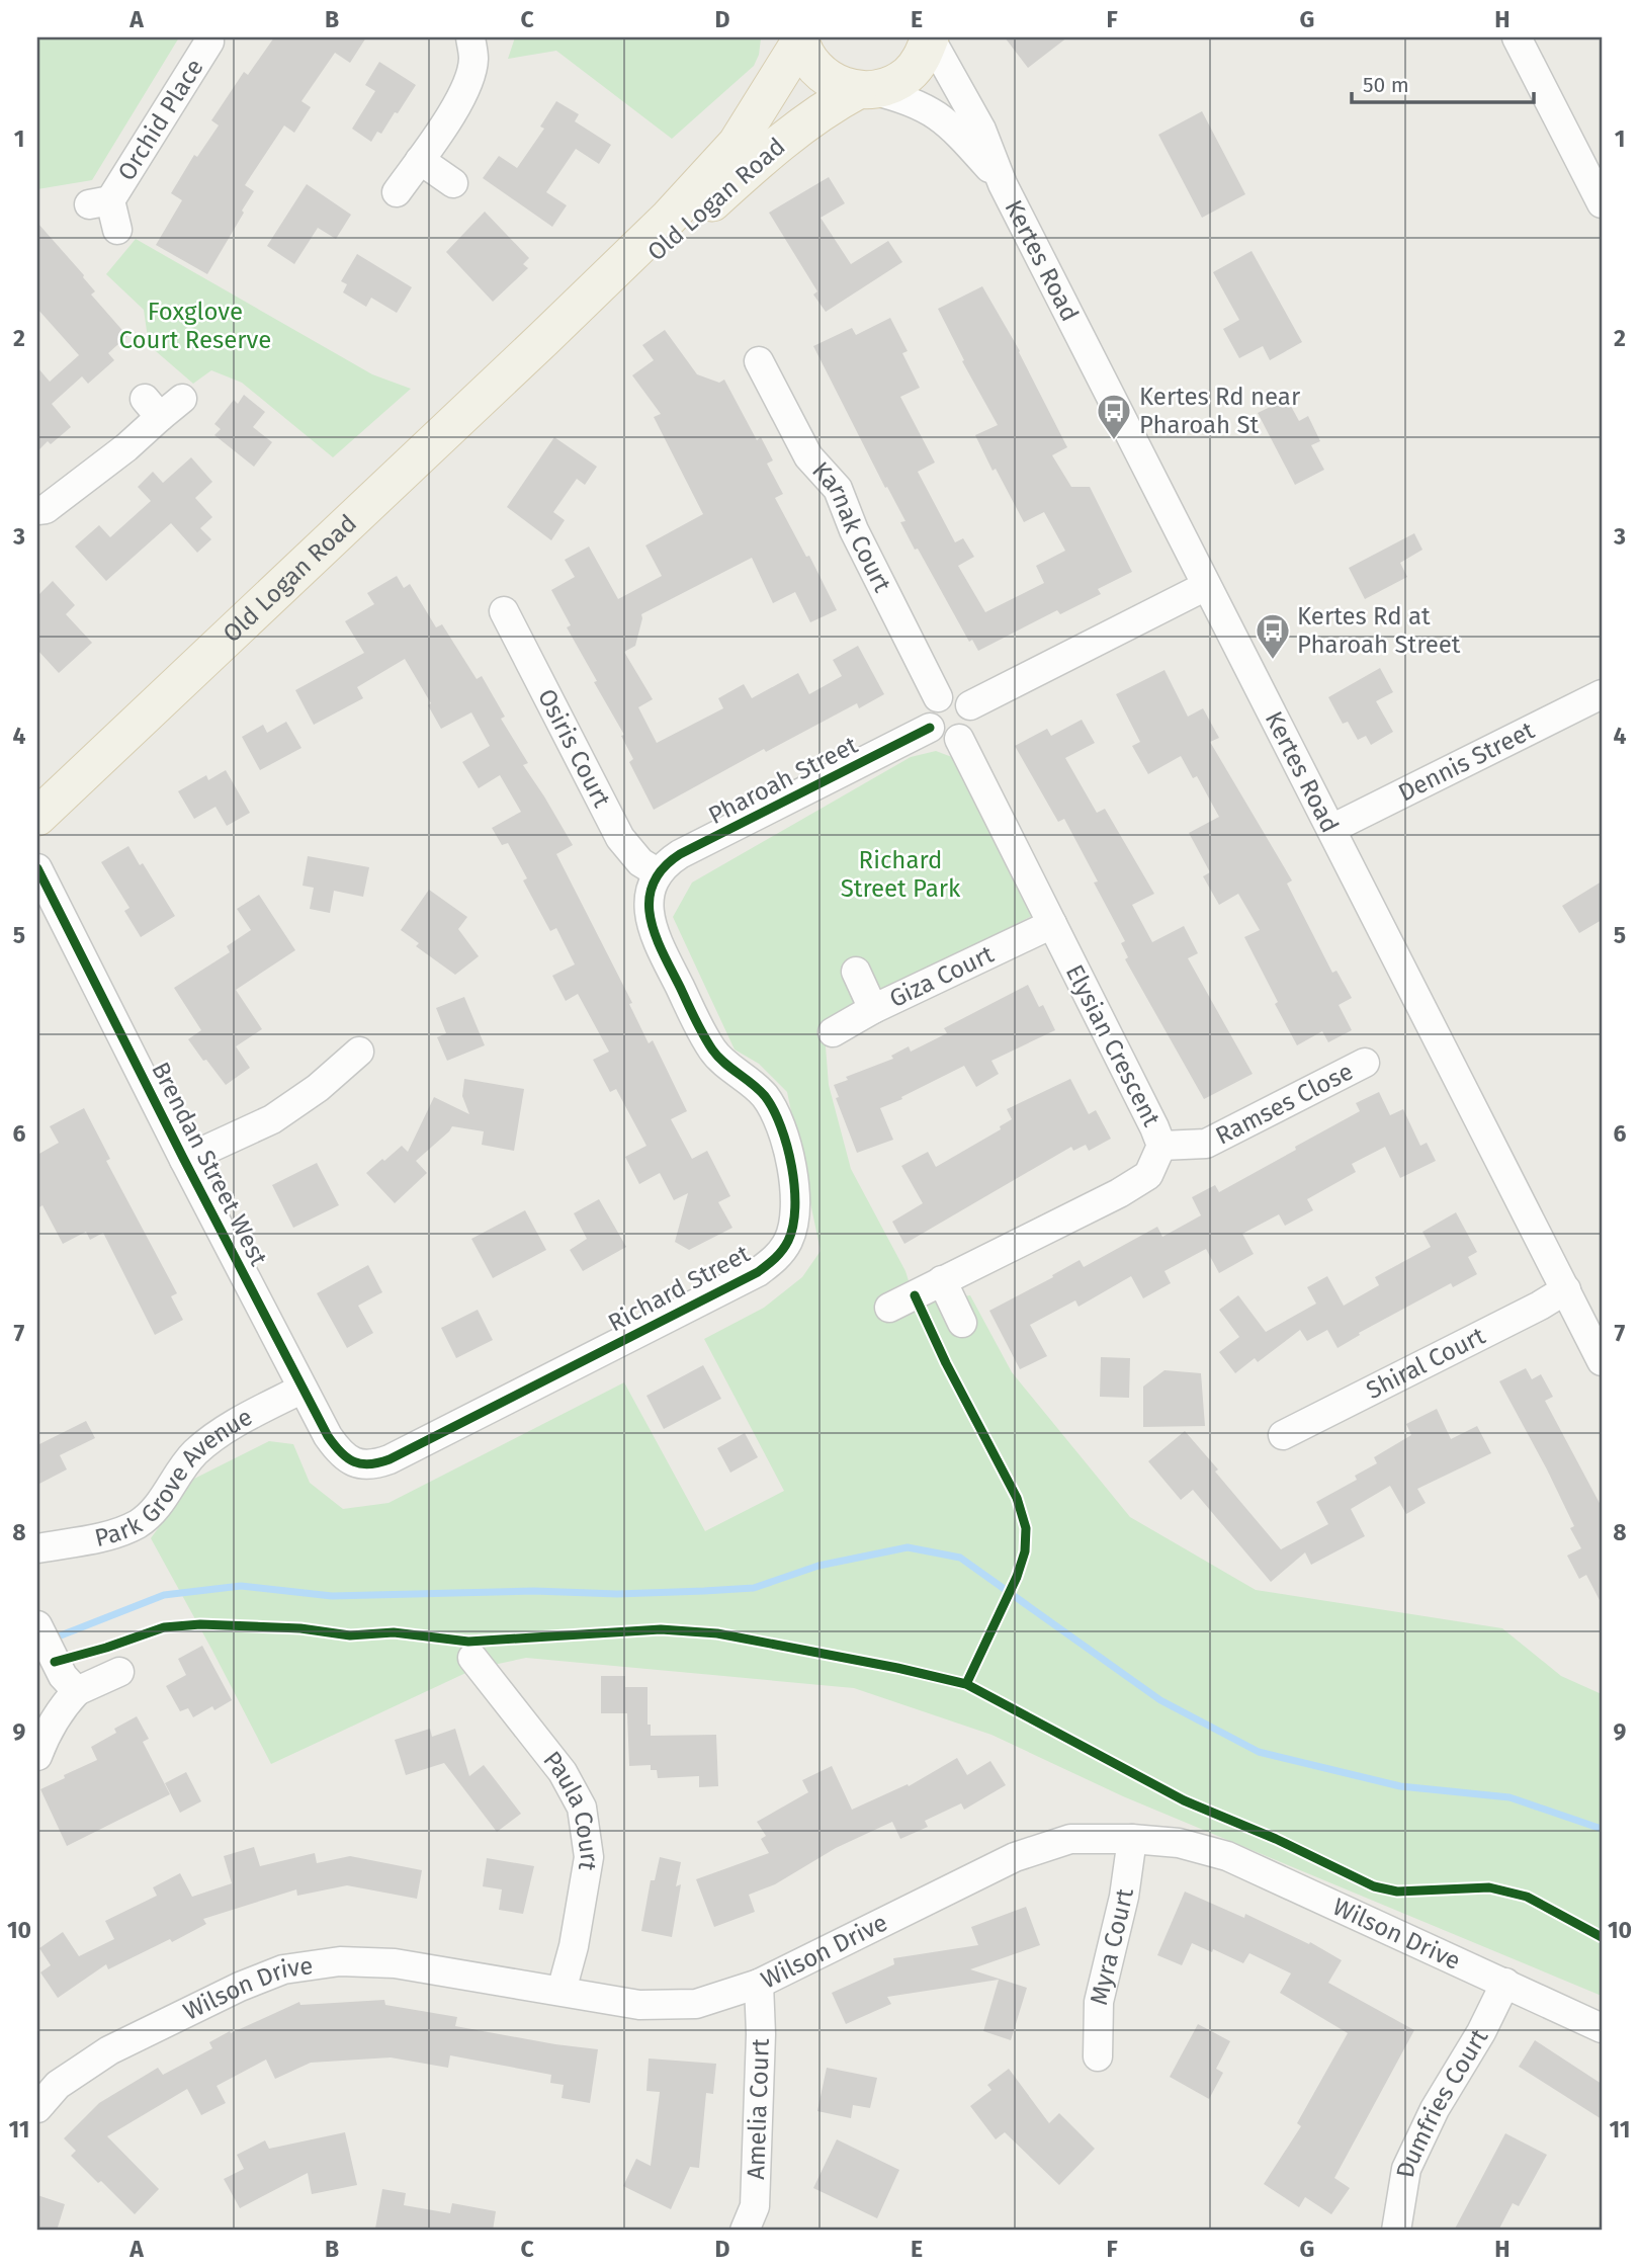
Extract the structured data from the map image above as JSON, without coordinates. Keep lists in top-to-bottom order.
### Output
{
  "streets": {
    "main road": ["Old Logan Road"],
    "street": [
      "Orchid Place",
      "Kertes Road",
      "Karnak Court",
      "Osiris Court",
      "Dennis Street",
      "Pharoah Street",
      "Giza Court",
      "Elysian Crescent",
      "Ramses Close",
      "Brendan Street West",
      "Richard Street",
      "Shiral Court",
      "Park Grove Avenue",
      "Paula Court",
      "Wilson Drive",
      "Myra Court",
      "Dumfries Court",
      "Amelia Court"
    ]
  },
  "crossings": [
    ["Old Logan Road", "Kertes Road"],
    ["Kertes Road", "Dennis Street"],
    ["Kertes Road", "Shiral Court"],
    ["Karnak Court", "Pharoah Street"],
    ["Karnak Court", "Elysian Crescent"],
    ["Osiris Court", "Pharoah Street"],
    ["Osiris Court", "Richard Street"],
    ["Pharoah Street", "Elysian Crescent"],
    ["Pharoah Street", "Richard Street"],
    ["Giza Court", "Elysian Crescent"],
    ["Elysian Crescent", "Ramses Close"],
    ["Brendan Street West", "Richard Street"],
    ["Brendan Street West", "Park Grove Avenue"],
    ["Paula Court", "Wilson Drive"],
    ["Wilson Drive", "Myra Court"],
    ["Wilson Drive", "Dumfries Court"],
    ["Wilson Drive", "Amelia Court"]
  ],
  "parks": ["Foxglove Court Reserve", "Richard Street Park"],
  "places": {
    "bus stop": ["Kertes Rd near Pharoah St", "Kertes Rd at Pharoah Street"]
  },
  "scale_bar": "50 m",
  "grid": {
    "columns": [
      "A",
      "B",
      "C",
      "D",
      "E",
      "F",
      "G",
      "H"
    ],
    "rows": [
      "1",
      "2",
      "3",
      "4",
      "5",
      "6",
      "7",
      "8",
      "9",
      "10",
      "11"
    ]
  }
}
